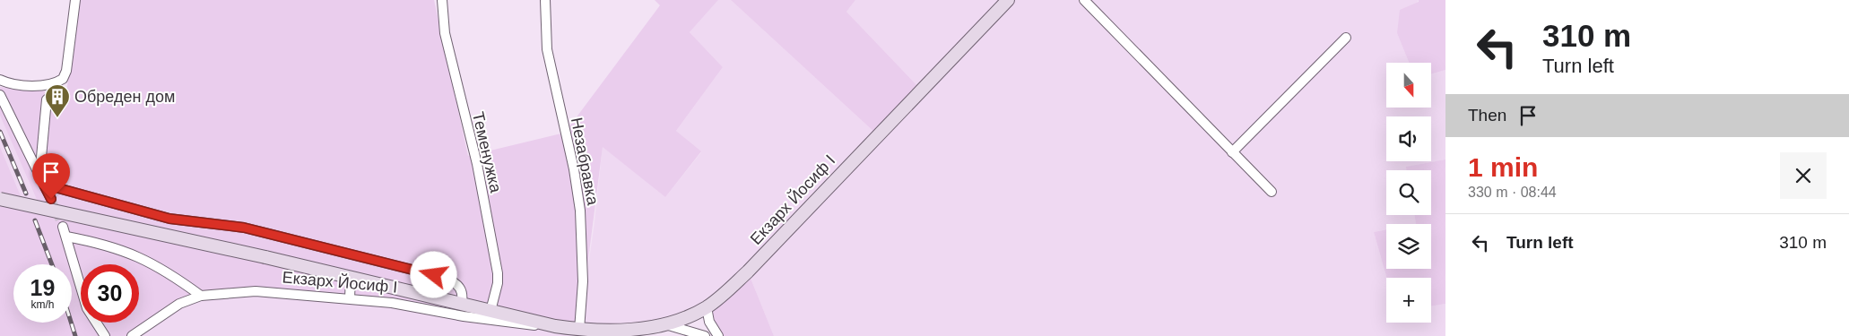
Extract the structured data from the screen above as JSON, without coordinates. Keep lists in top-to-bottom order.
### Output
{
  "streets": {
    "main road": ["Екзарх Йосиф I"],
    "street": ["Теменужка", "Незабравка"]
  },
  "crossings": [
    ["Теменужка", "Екзарх Йосиф I"],
    ["Незабравка", "Екзарх Йосиф I"]
  ],
  "places": {
    "building": ["Обреден дом"]
  },
  "north": "bottom",
  "page": {
    "turn": ["310 m", "Turn left"],
    "map_buttons": "+",
    "then": "Then",
    "heading": ["1 min", "330 m · 08:44"],
    "list": [
      {
        "name": "Turn left",
        "value": "310 m"
      }
    ],
    "speed": "19 km/h",
    "limit": "30"
  }
}
